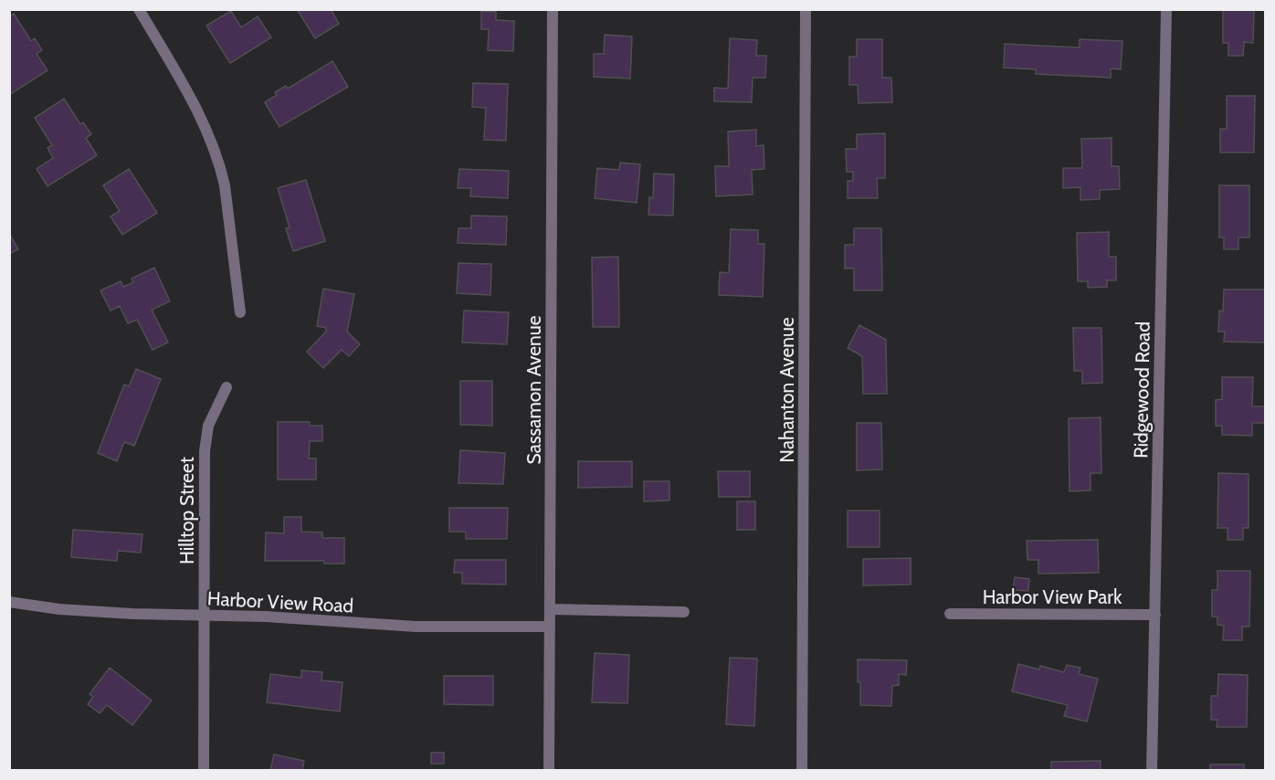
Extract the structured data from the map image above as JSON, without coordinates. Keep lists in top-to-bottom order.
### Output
{
  "streets": {
    "street": [
      "Sassamon Avenue",
      "Nahanton Avenue",
      "Ridgewood Road",
      "Hilltop Street",
      "Harbor View Park",
      "Harbor View Road"
    ]
  },
  "crossings": [
    ["Sassamon Avenue", "Harbor View Road"],
    ["Ridgewood Road", "Harbor View Park"],
    ["Hilltop Street", "Harbor View Road"]
  ]
}
